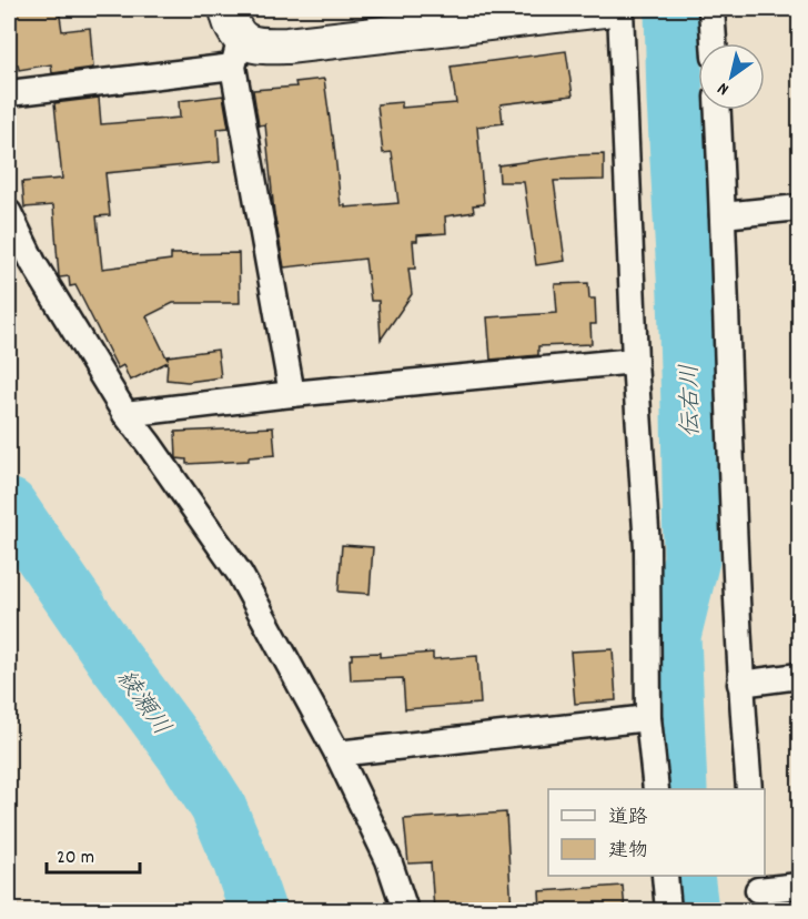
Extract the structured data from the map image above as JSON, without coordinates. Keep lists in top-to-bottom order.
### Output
{
  "water": ["伝右川", "綾瀬川"],
  "legend": ["道路", "建物"],
  "scale_bar": "20 m",
  "north": "bottom left"
}
